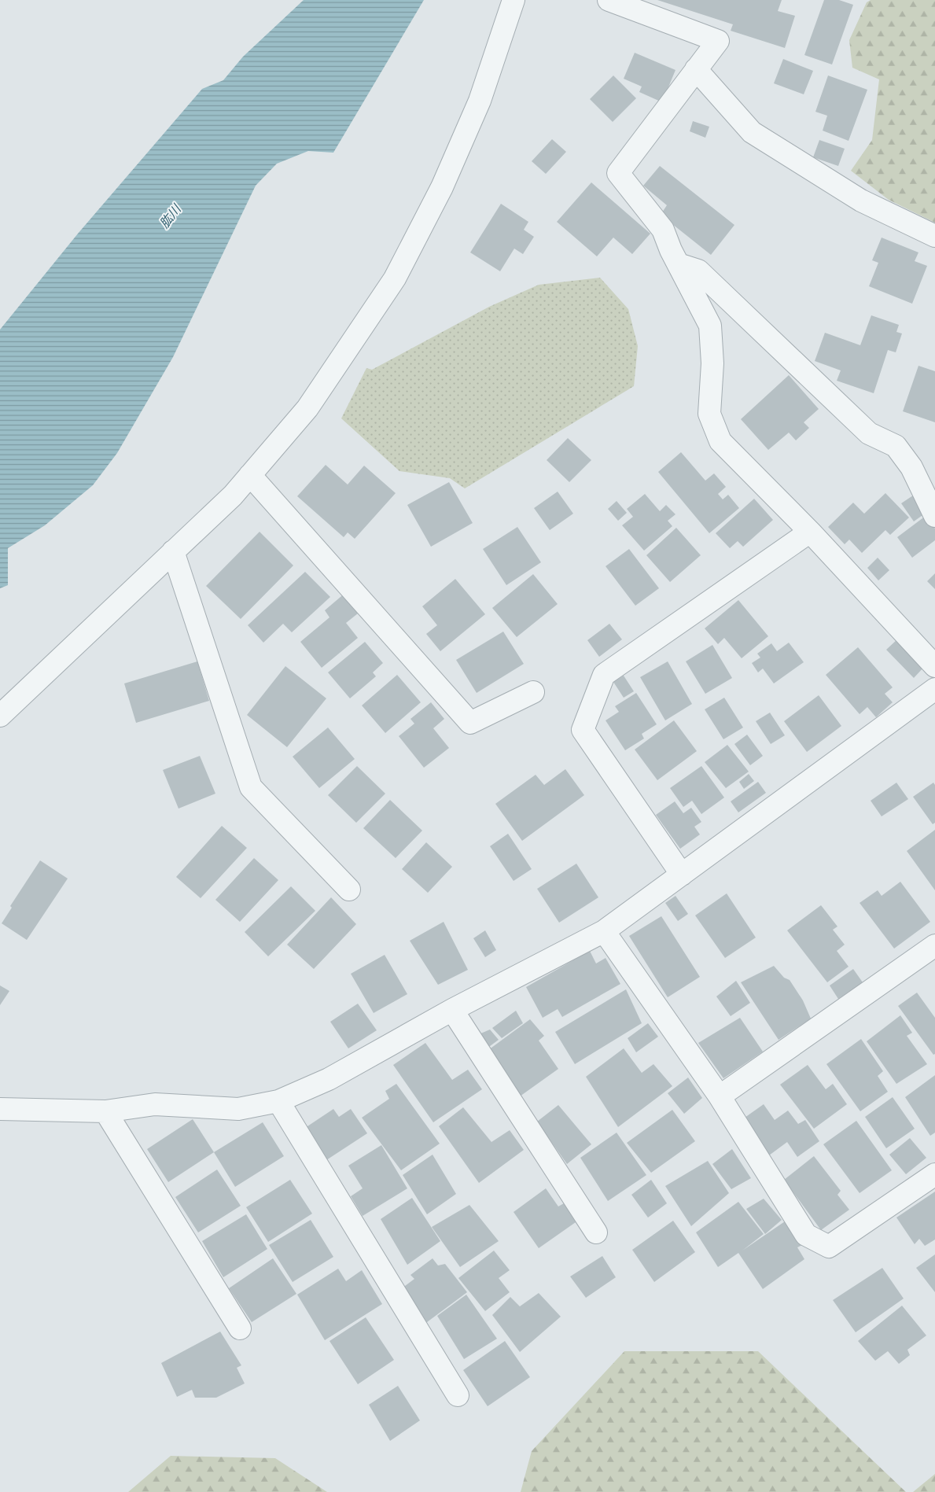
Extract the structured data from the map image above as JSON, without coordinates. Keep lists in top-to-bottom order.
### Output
{
  "water": ["肱川"]
}
